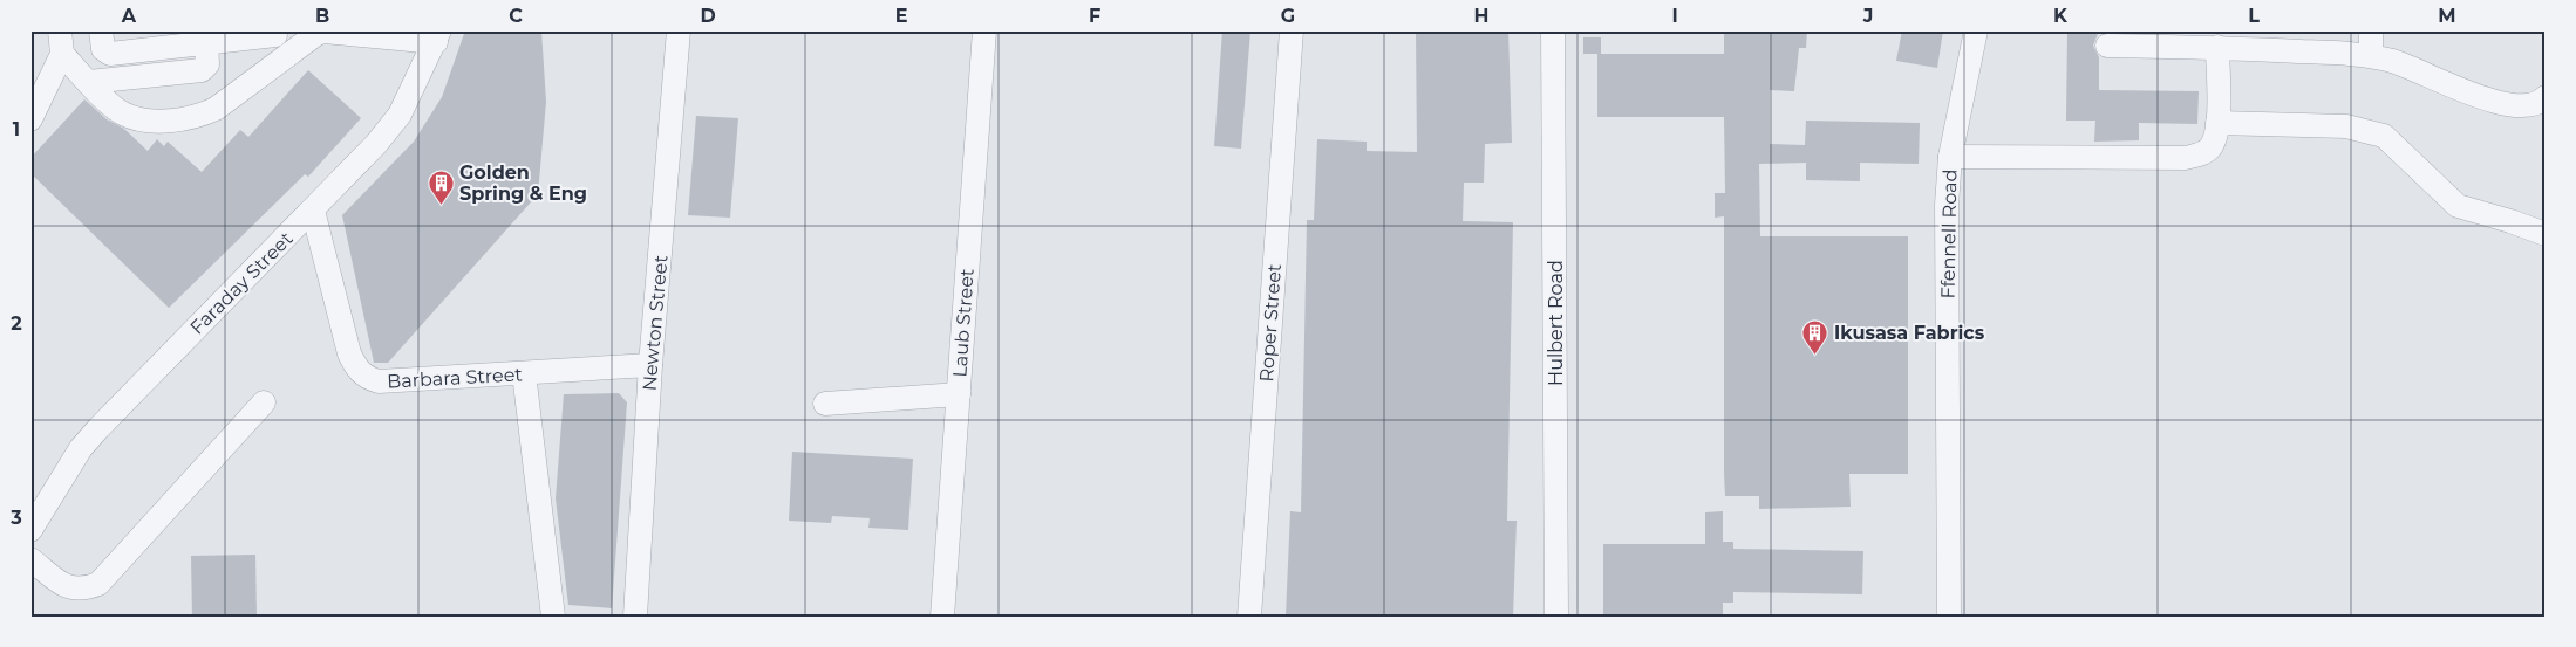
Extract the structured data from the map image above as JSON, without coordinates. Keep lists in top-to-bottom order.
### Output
{
  "streets": {
    "street": [
      "Ffennell Road",
      "Faraday Street",
      "Newton Street",
      "Laub Street",
      "Roper Street",
      "Hulbert Road",
      "Barbara Street"
    ]
  },
  "crossings": [
    ["Faraday Street", "Barbara Street"],
    ["Newton Street", "Barbara Street"]
  ],
  "places": {
    "building": ["Golden Spring & Eng", "Ikusasa Fabrics"]
  },
  "grid": {
    "columns": [
      "A",
      "B",
      "C",
      "D",
      "E",
      "F",
      "G",
      "H",
      "I",
      "J",
      "K",
      "L",
      "M"
    ],
    "rows": ["1", "2", "3"]
  }
}
